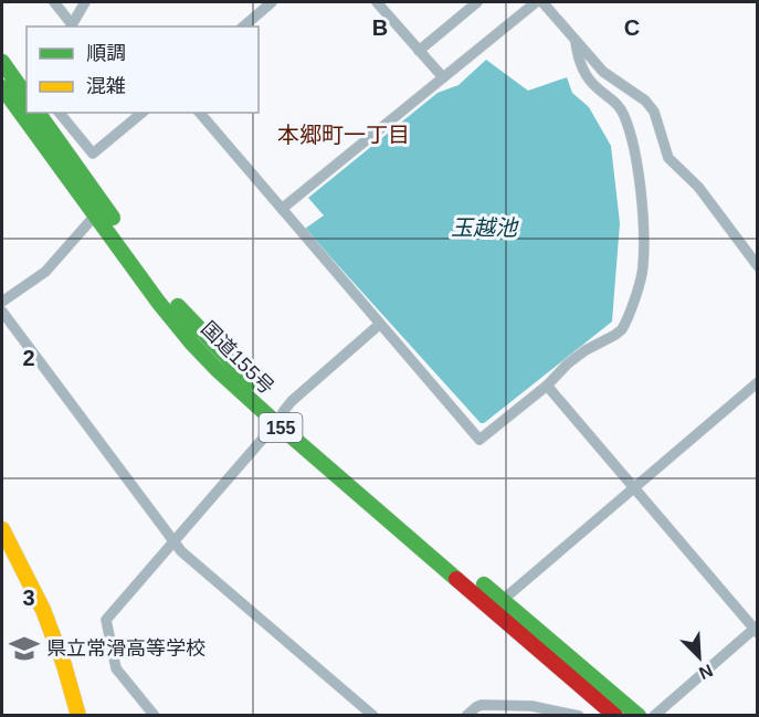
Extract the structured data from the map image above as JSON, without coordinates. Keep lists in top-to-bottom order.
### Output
{
  "streets": {
    "main road": ["国道155号", "155"]
  },
  "districts": ["本郷町一丁目"],
  "water": ["玉越池"],
  "places": {
    "school or university": ["県立常滑高等学校"]
  },
  "legend": ["順調", "混雑"],
  "north": "bottom right",
  "grid": {
    "columns": ["B", "C"],
    "rows": ["2", "3"]
  }
}
